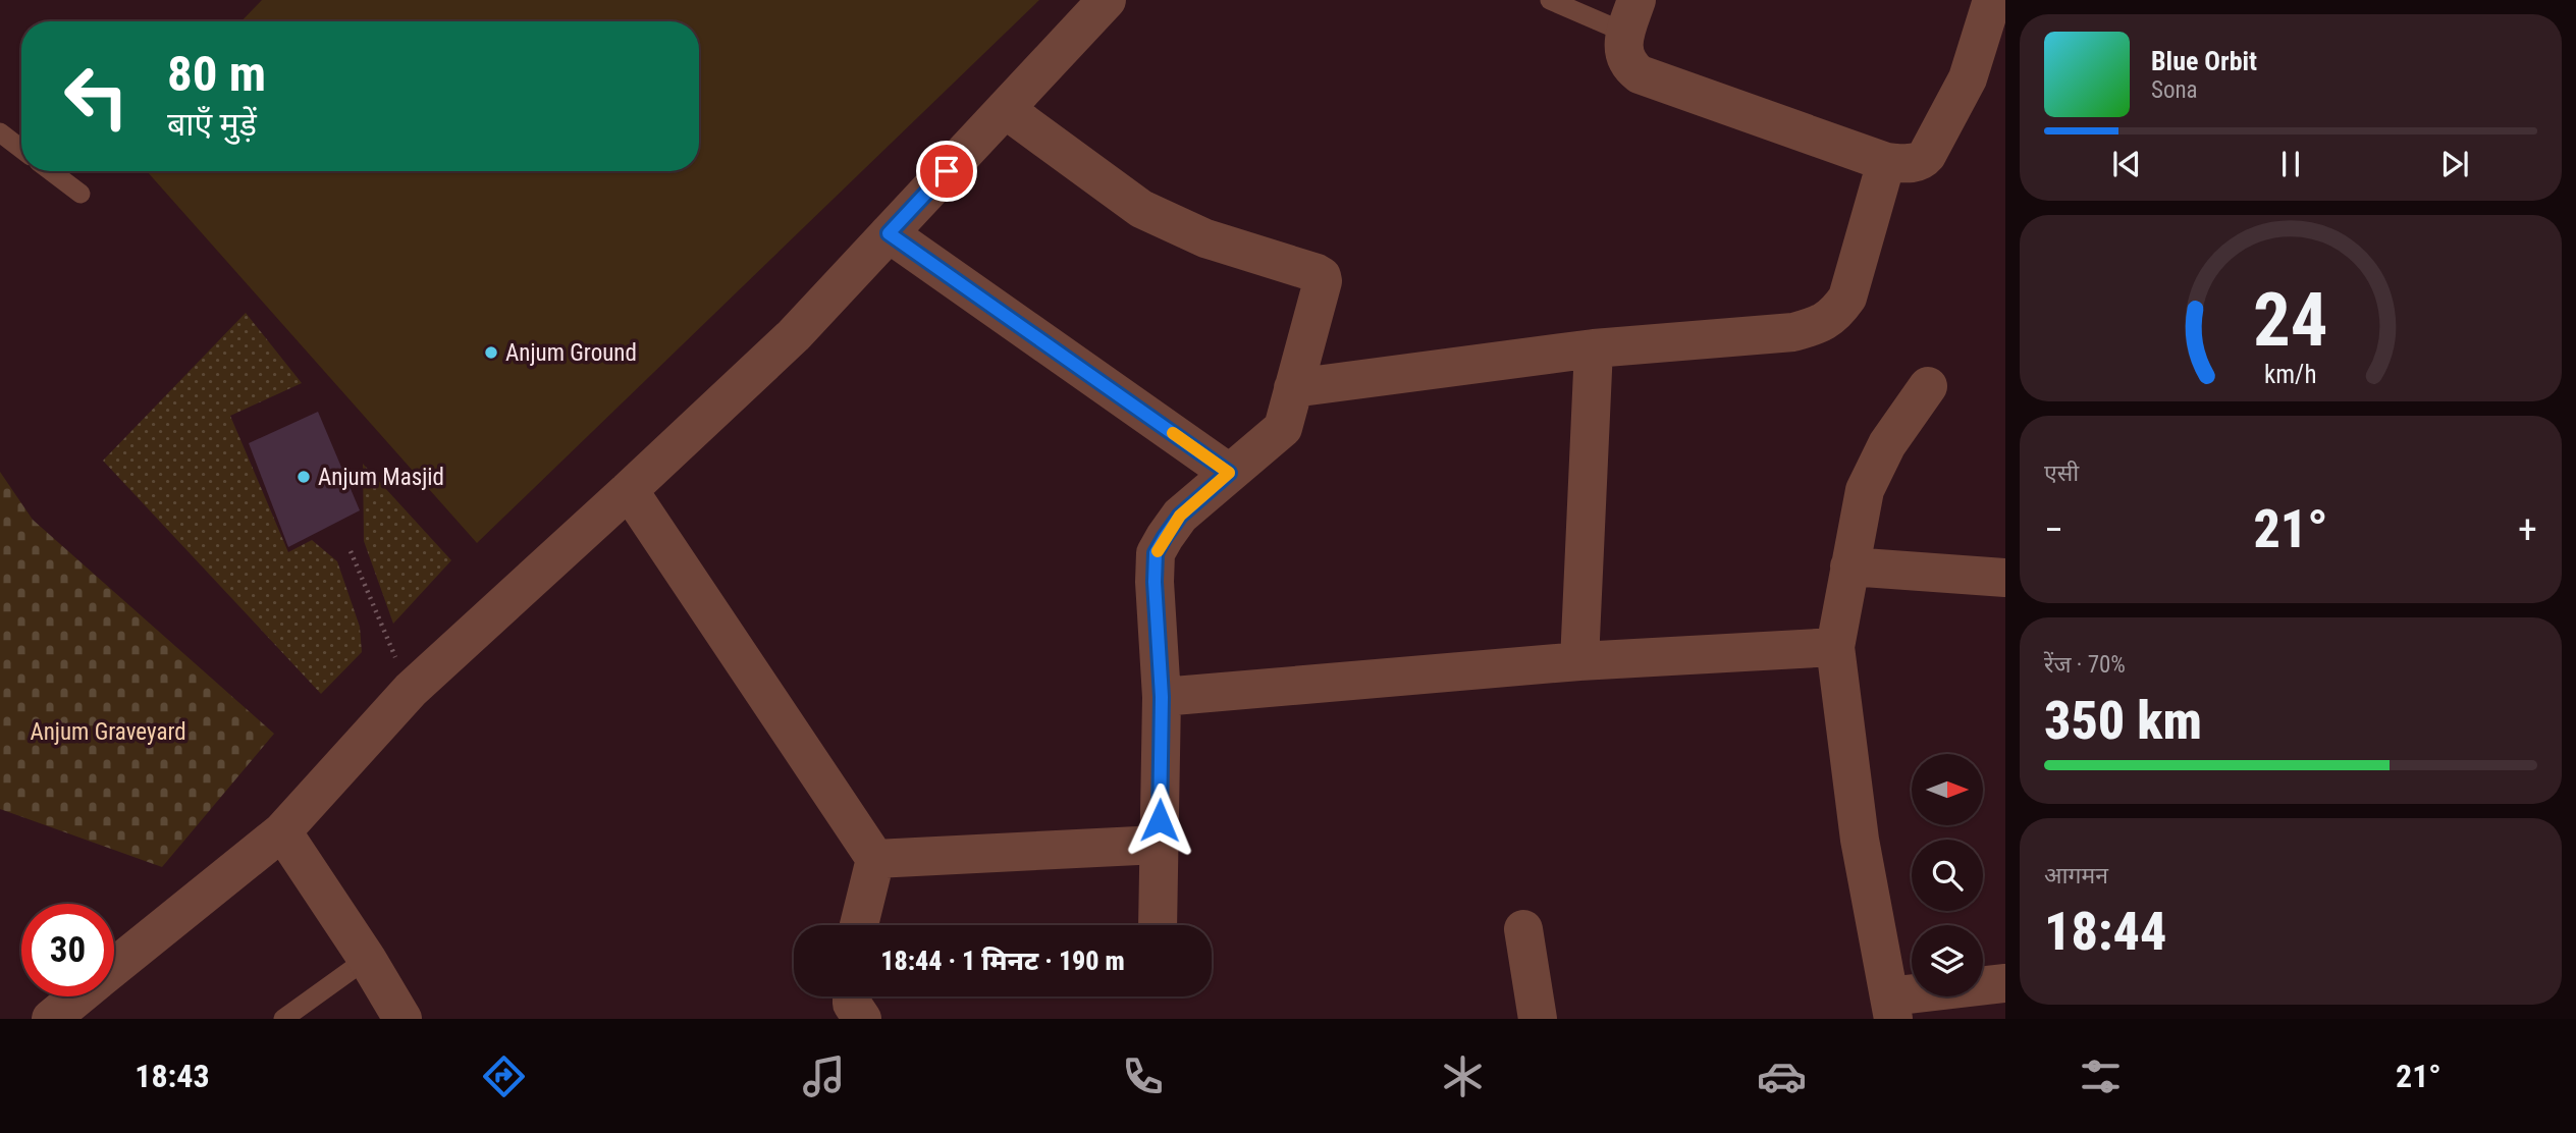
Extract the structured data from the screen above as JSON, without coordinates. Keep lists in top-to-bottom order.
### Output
{
  "parks": ["Anjum Graveyard"],
  "places": ["Anjum Ground", "Anjum Masjid"],
  "north": "right",
  "page": {
    "turn": ["80 m", "बाएँ मुड़ें"],
    "song": ["Blue Orbit", "Sona"],
    "tile": [
      "एसी",
      ["रेंज · 70%", "350 km"],
      ["आगमन", "18:44"]
    ],
    "heat": ["−", "21°", "+"],
    "limit": "30",
    "trip": "18:44 · 1 मिनट · 190 m",
    "tabs": ["18:43", "21°"],
    "gauge": ["24", "km/h"]
  }
}
